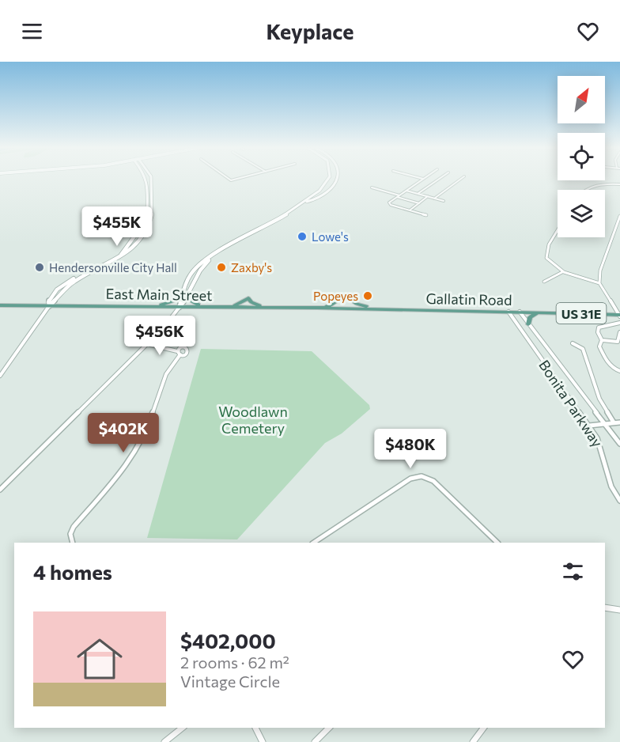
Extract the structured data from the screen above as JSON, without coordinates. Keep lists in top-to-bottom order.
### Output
{
  "streets": {
    "main road": ["East Main Street", "Gallatin Road", "US 31E"],
    "street": ["Bonita Parkway"]
  },
  "crossings": [
    ["East Main Street", "Gallatin Road"],
    ["Gallatin Road", "Bonita Parkway"]
  ],
  "parks": ["Woodlawn Cemetery"],
  "places": [
    "Lowe's",
    "Hendersonville City Hall",
    "Zaxby's",
    "Popeyes"
  ],
  "north": "top right",
  "page": {
    "header": "Keyplace",
    "price": [
      "$455K",
      "$456K",
      "$402K",
      "$480K"
    ],
    "heading": "4 homes",
    "list": [
      {
        "name": "$402,000",
        "note": "2 rooms · 62 m² · Vintage Circle"
      }
    ]
  }
}
